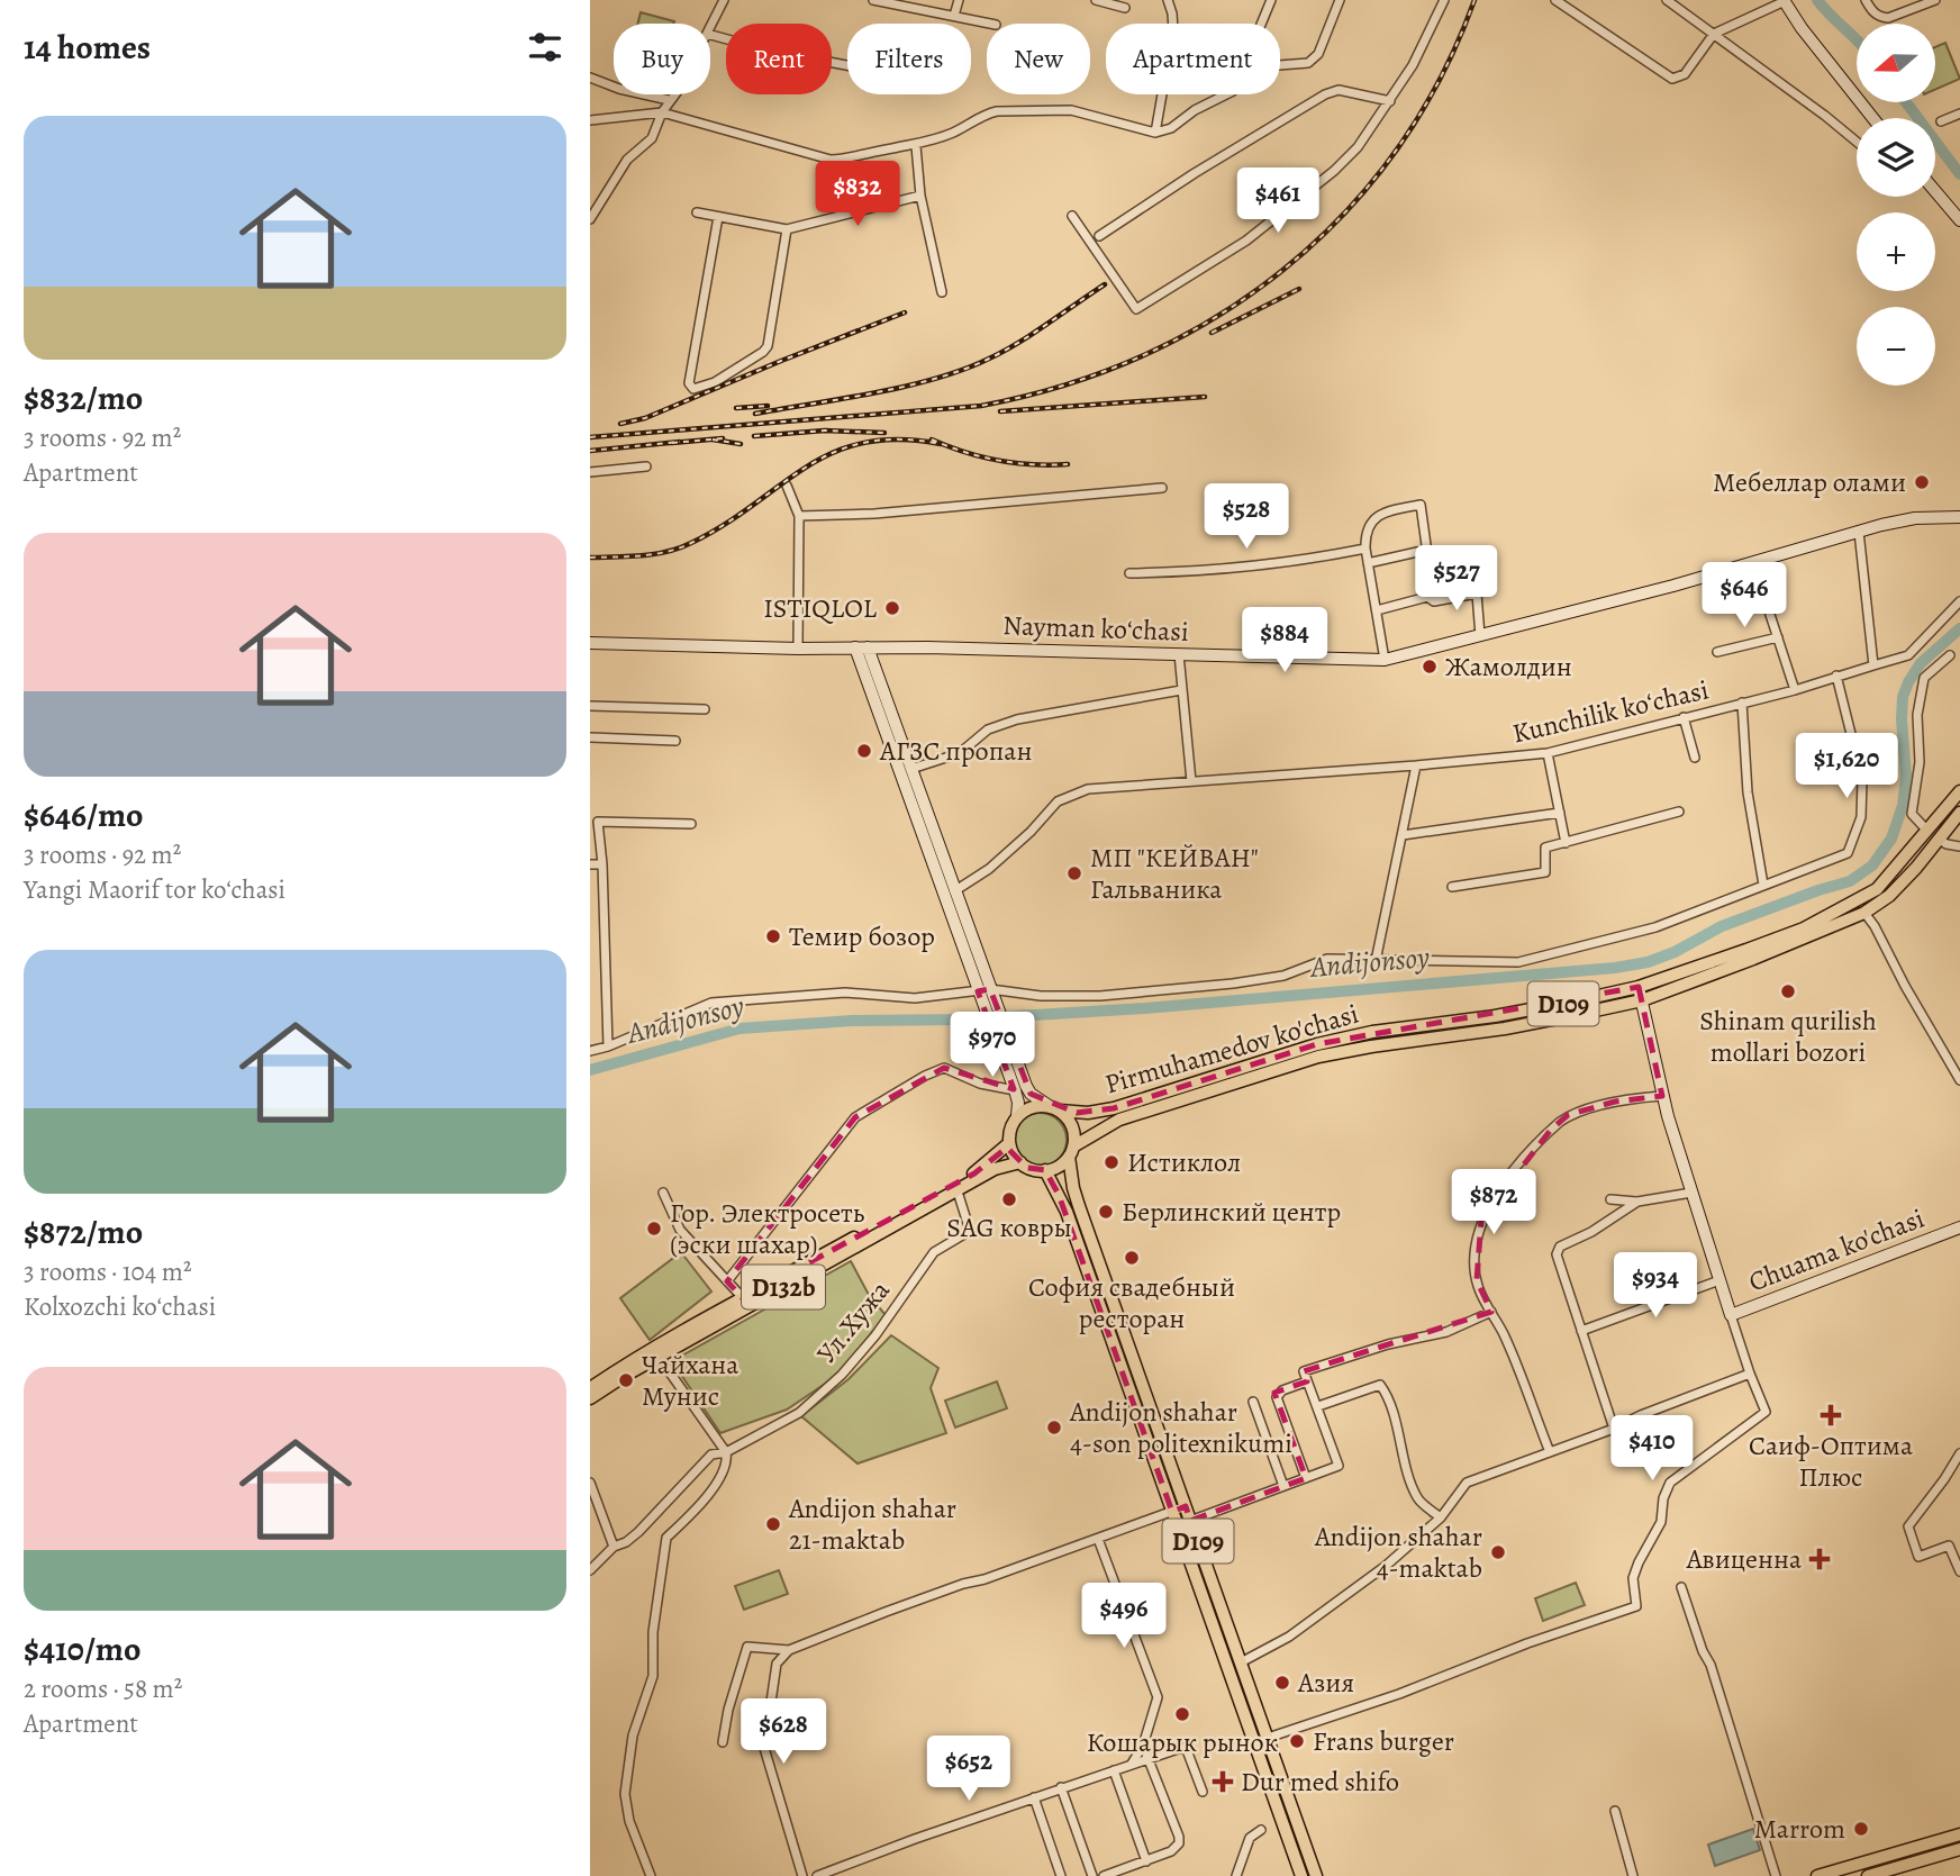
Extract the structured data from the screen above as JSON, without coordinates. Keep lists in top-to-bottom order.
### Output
{
  "streets": {
    "main road": [
      "Nayman koʻchasi",
      "D109",
      "Pirmuhamedov ko'chasi",
      "Chuama ko'chasi",
      "D132b"
    ],
    "street": ["Kunchilik koʻchasi", "Ул.Хужа"]
  },
  "crossings": [
    ["D109", "Pirmuhamedov ko'chasi"],
    ["D109", "D132b"],
    ["Pirmuhamedov ko'chasi", "D132b"],
    ["D132b", "Ул.Хужа"]
  ],
  "water": ["Andijonsoy"],
  "places": {
    "other": [
      "Мебеллар олами",
      "ISTIQLOL",
      "Жамолдин",
      "АГЗС пропан",
      "МП \"КЕЙВАН\" Гальваника",
      "Темир бозор",
      "Shinam qurilish mollari bozori",
      "Истиклол",
      "SAG ковры",
      "Берлинский центр",
      "Гор. Электросеть (эски шахар)",
      "София свадебный ресторан",
      "Чайхана Мунис",
      "Andijon shahar 4-son politexnikumi",
      "Andijon shahar 21-maktab",
      "Andijon shahar 4-maktab",
      "Азия",
      "Кошарык рынок",
      "Frans burger",
      "Marrom"
    ],
    "health": ["Саиф-Оптима Плюс", "Авиценна", "Dur med shifo"]
  },
  "north": "left",
  "page": {
    "heading": "14 homes",
    "map_buttons": ["+", "−"],
    "chip": [
      "Buy",
      "Rent",
      "Filters",
      "New",
      "Apartment"
    ],
    "list": [
      {
        "name": "$832/mo",
        "note": "3 rooms · 92 m² · Apartment"
      },
      {
        "name": "$646/mo",
        "note": "3 rooms · 92 m² · Yangi Maorif tor koʻchasi"
      },
      {
        "name": "$872/mo",
        "note": "3 rooms · 104 m² · Kolxozchi koʻchasi"
      },
      {
        "name": "$410/mo",
        "note": "2 rooms · 58 m² · Apartment"
      }
    ],
    "price": [
      "$832",
      "$461",
      "$528",
      "$527",
      "$646",
      "$884",
      "$1,620",
      "$970",
      "$872",
      "$934",
      "$410",
      "$496",
      "$628",
      "$652"
    ]
  }
}
